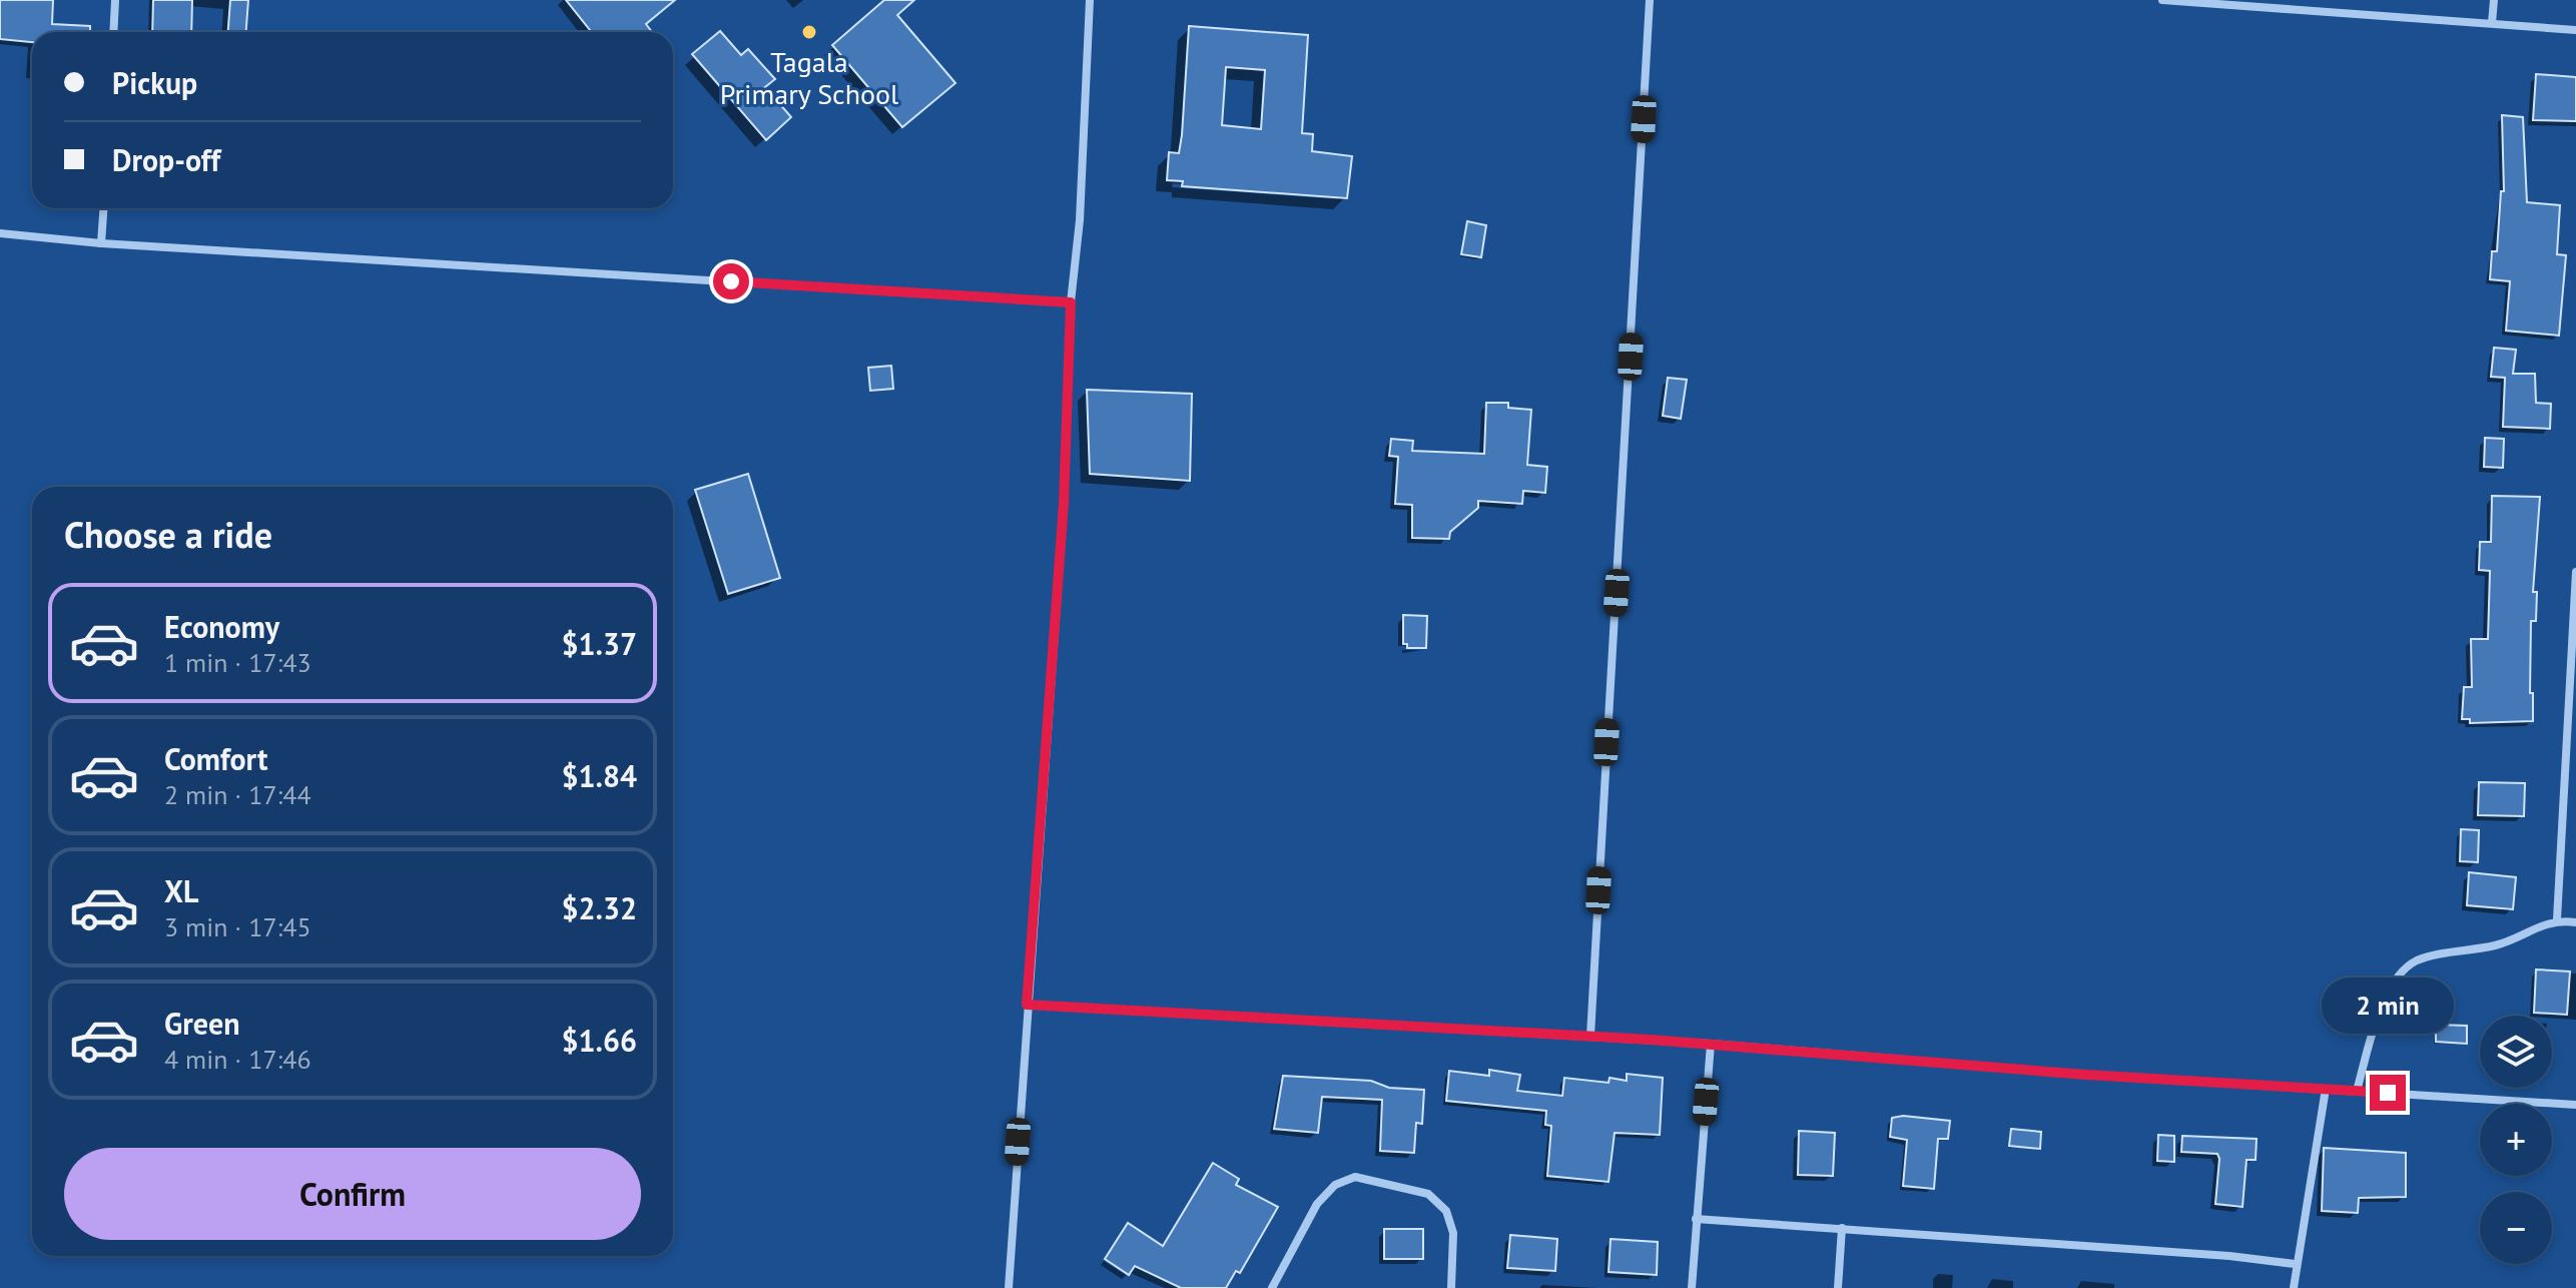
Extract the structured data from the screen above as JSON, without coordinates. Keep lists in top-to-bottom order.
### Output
{
  "places": ["Tagala Primary School"],
  "page": {
    "banner": ["Pickup", "Drop-off"],
    "heading": "Choose a ride",
    "list": [
      {
        "name": "Economy",
        "note": "1 min · 17:43",
        "value": "$1.37"
      },
      {
        "name": "Comfort",
        "note": "2 min · 17:44",
        "value": "$1.84"
      },
      {
        "name": "XL",
        "note": "3 min · 17:45",
        "value": "$2.32"
      },
      {
        "name": "Green",
        "note": "4 min · 17:46",
        "value": "$1.66"
      }
    ],
    "bubble": "2 min",
    "map_buttons": ["+", "−"],
    "buttons": "Confirm"
  }
}
